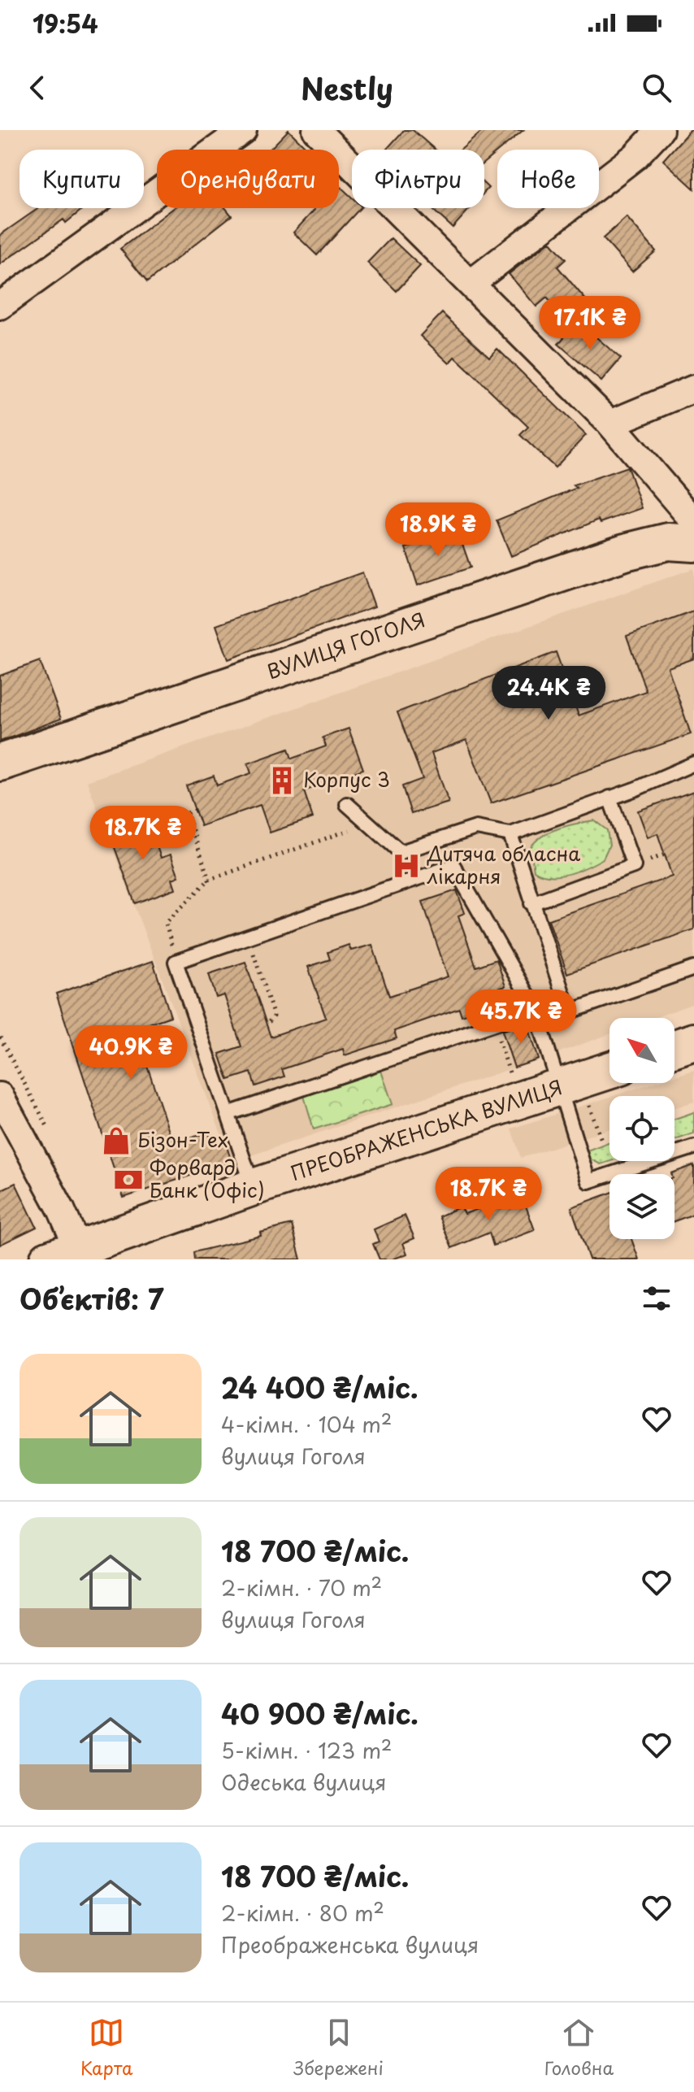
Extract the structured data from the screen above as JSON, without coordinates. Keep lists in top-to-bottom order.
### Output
{
  "streets": {
    "main road": ["ВУЛИЦЯ ГОГОЛЯ", "ПРЕОБРАЖЕНСЬКА ВУЛИЦЯ"]
  },
  "places": {
    "building": ["Корпус 3"],
    "hospital": ["Дитяча обласна лікарня"],
    "shop": ["Бізон-Тех"],
    "bank": ["Форвард Банк (Офіс)"]
  },
  "north": "top left",
  "page": {
    "status": "19:54",
    "header": "Nestly",
    "chip": [
      "Купити",
      "Орендувати",
      "Фільтри",
      "Нове"
    ],
    "price": [
      "17.1K ₴",
      "18.9K ₴",
      "24.4K ₴",
      "18.7K ₴",
      "45.7K ₴",
      "40.9K ₴",
      "18.7K ₴"
    ],
    "heading": "Об’єктів: 7",
    "list": [
      {
        "name": "24 400 ₴/міс.",
        "note": "4-кімн. · 104 m² · вулиця Гоголя"
      },
      {
        "name": "18 700 ₴/міс.",
        "note": "2-кімн. · 70 m² · вулиця Гоголя"
      },
      {
        "name": "40 900 ₴/міс.",
        "note": "5-кімн. · 123 m² · Одеська вулиця"
      },
      {
        "name": "18 700 ₴/міс.",
        "note": "2-кімн. · 80 m² · Преображенська вулиця"
      }
    ],
    "tabs": ["Карта", "Збережені", "Головна"]
  }
}
